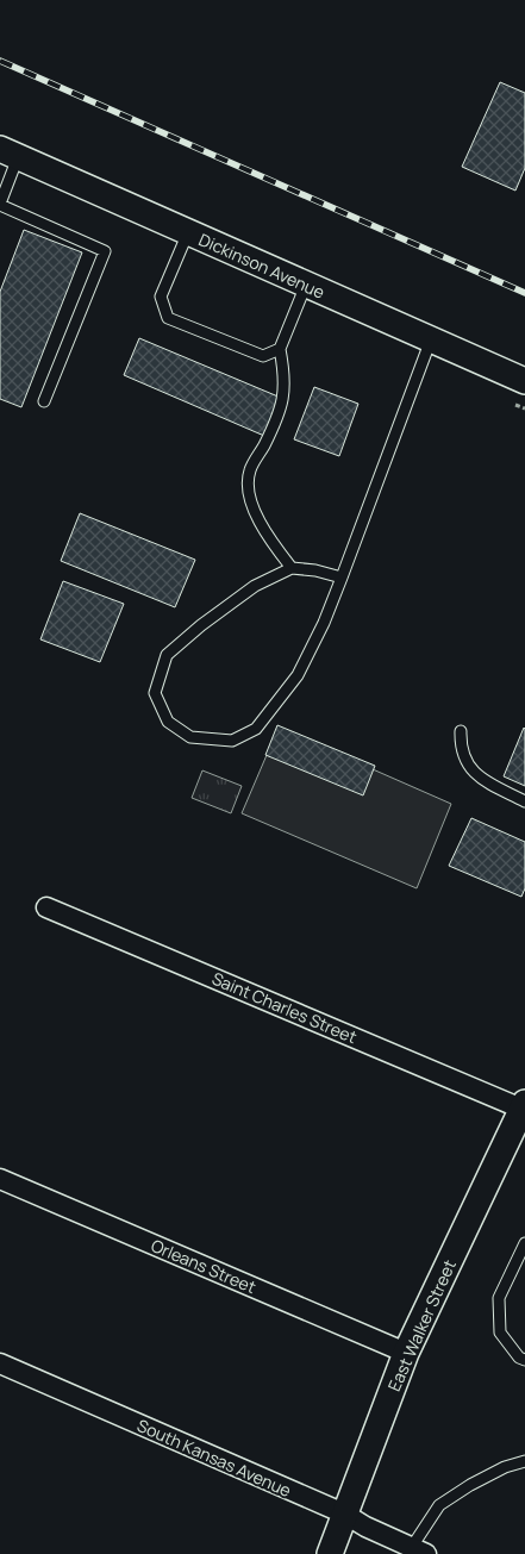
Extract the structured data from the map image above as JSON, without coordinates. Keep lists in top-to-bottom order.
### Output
{
  "streets": {
    "street": [
      "Dickinson Avenue",
      "Saint Charles Street",
      "Orleans Street",
      "East Walker Street",
      "South Kansas Avenue"
    ]
  },
  "crossings": [
    ["Saint Charles Street", "East Walker Street"],
    ["Orleans Street", "East Walker Street"],
    ["East Walker Street", "South Kansas Avenue"]
  ]
}
